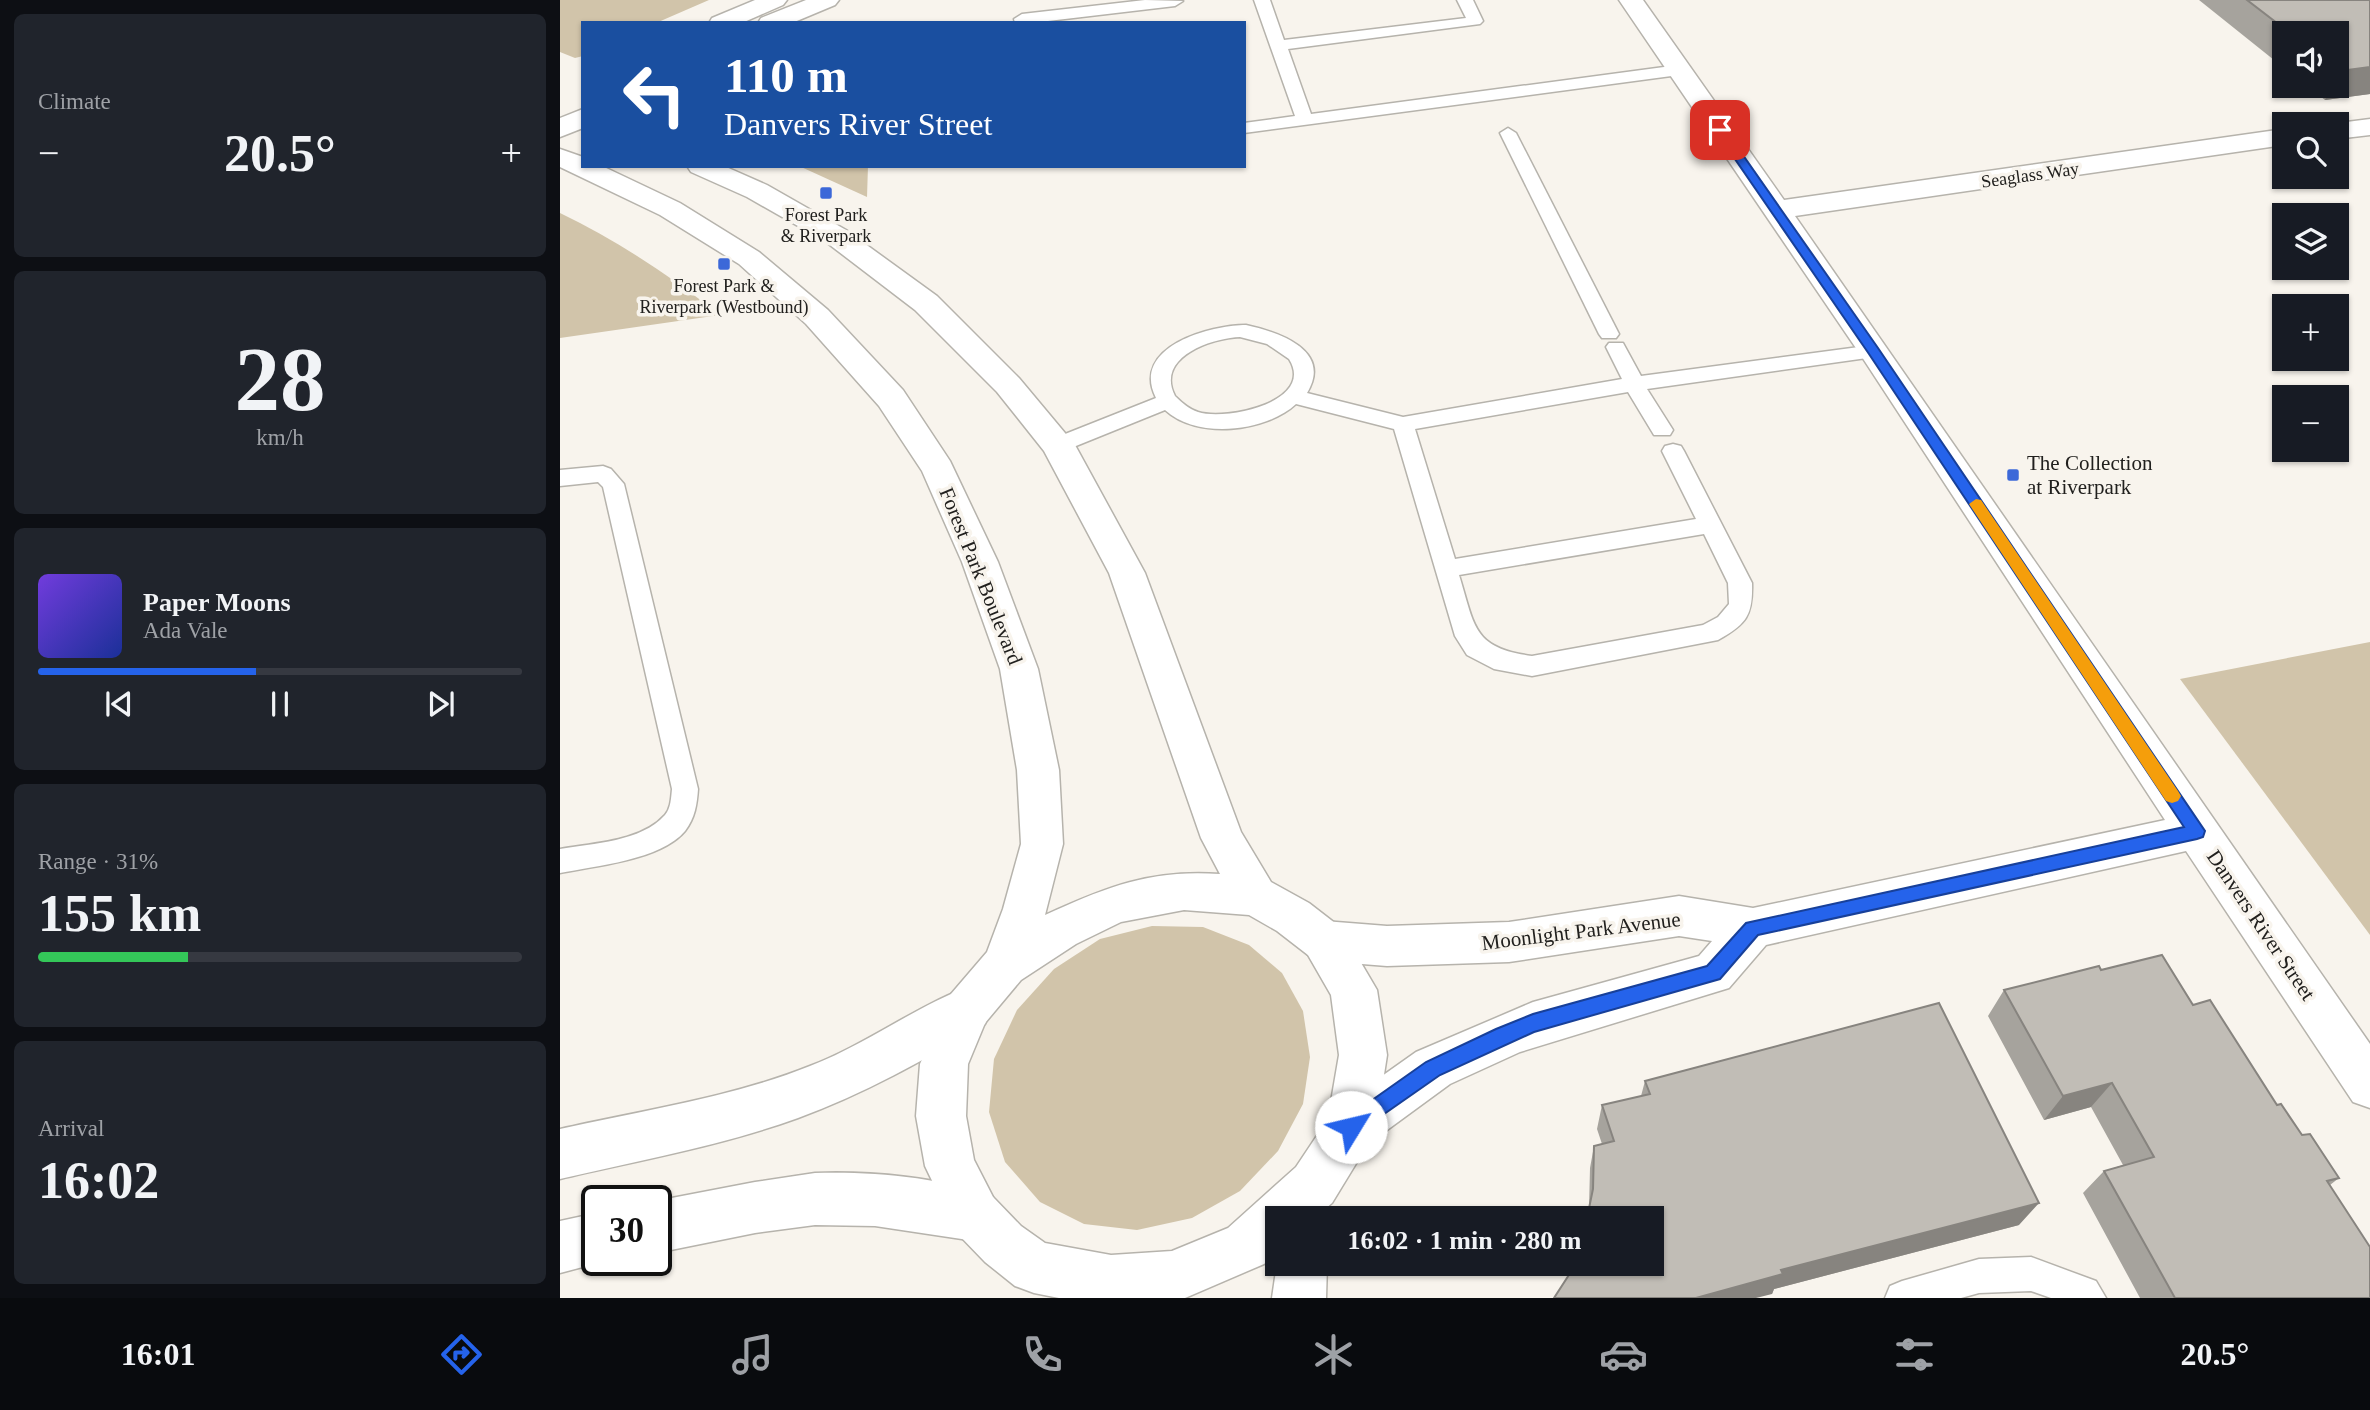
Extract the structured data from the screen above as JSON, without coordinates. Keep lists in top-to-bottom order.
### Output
{
  "streets": {
    "street": [
      "Seaglass Way",
      "Forest Park Boulevard",
      "Danvers River Street",
      "Moonlight Park Avenue"
    ]
  },
  "crossings": [
    ["Seaglass Way", "Danvers River Street"],
    ["Danvers River Street", "Moonlight Park Avenue"]
  ],
  "places": {
    "transit": ["Forest Park & Riverpark", "Forest Park & Riverpark (Westbound)", "The Collection at Riverpark"]
  },
  "page": {
    "tile": [
      "Climate",
      ["28", "km/h"],
      ["Range · 31%", "155 km"],
      ["Arrival", "16:02"]
    ],
    "map_buttons": ["+", "−"],
    "turn": ["110 m", "Danvers River Street"],
    "heat": ["−", "20.5°", "+"],
    "song": ["Paper Moons", "Ada Vale"],
    "limit": "30",
    "trip": "16:02 · 1 min · 280 m",
    "tabs": ["16:01", "20.5°"]
  }
}
